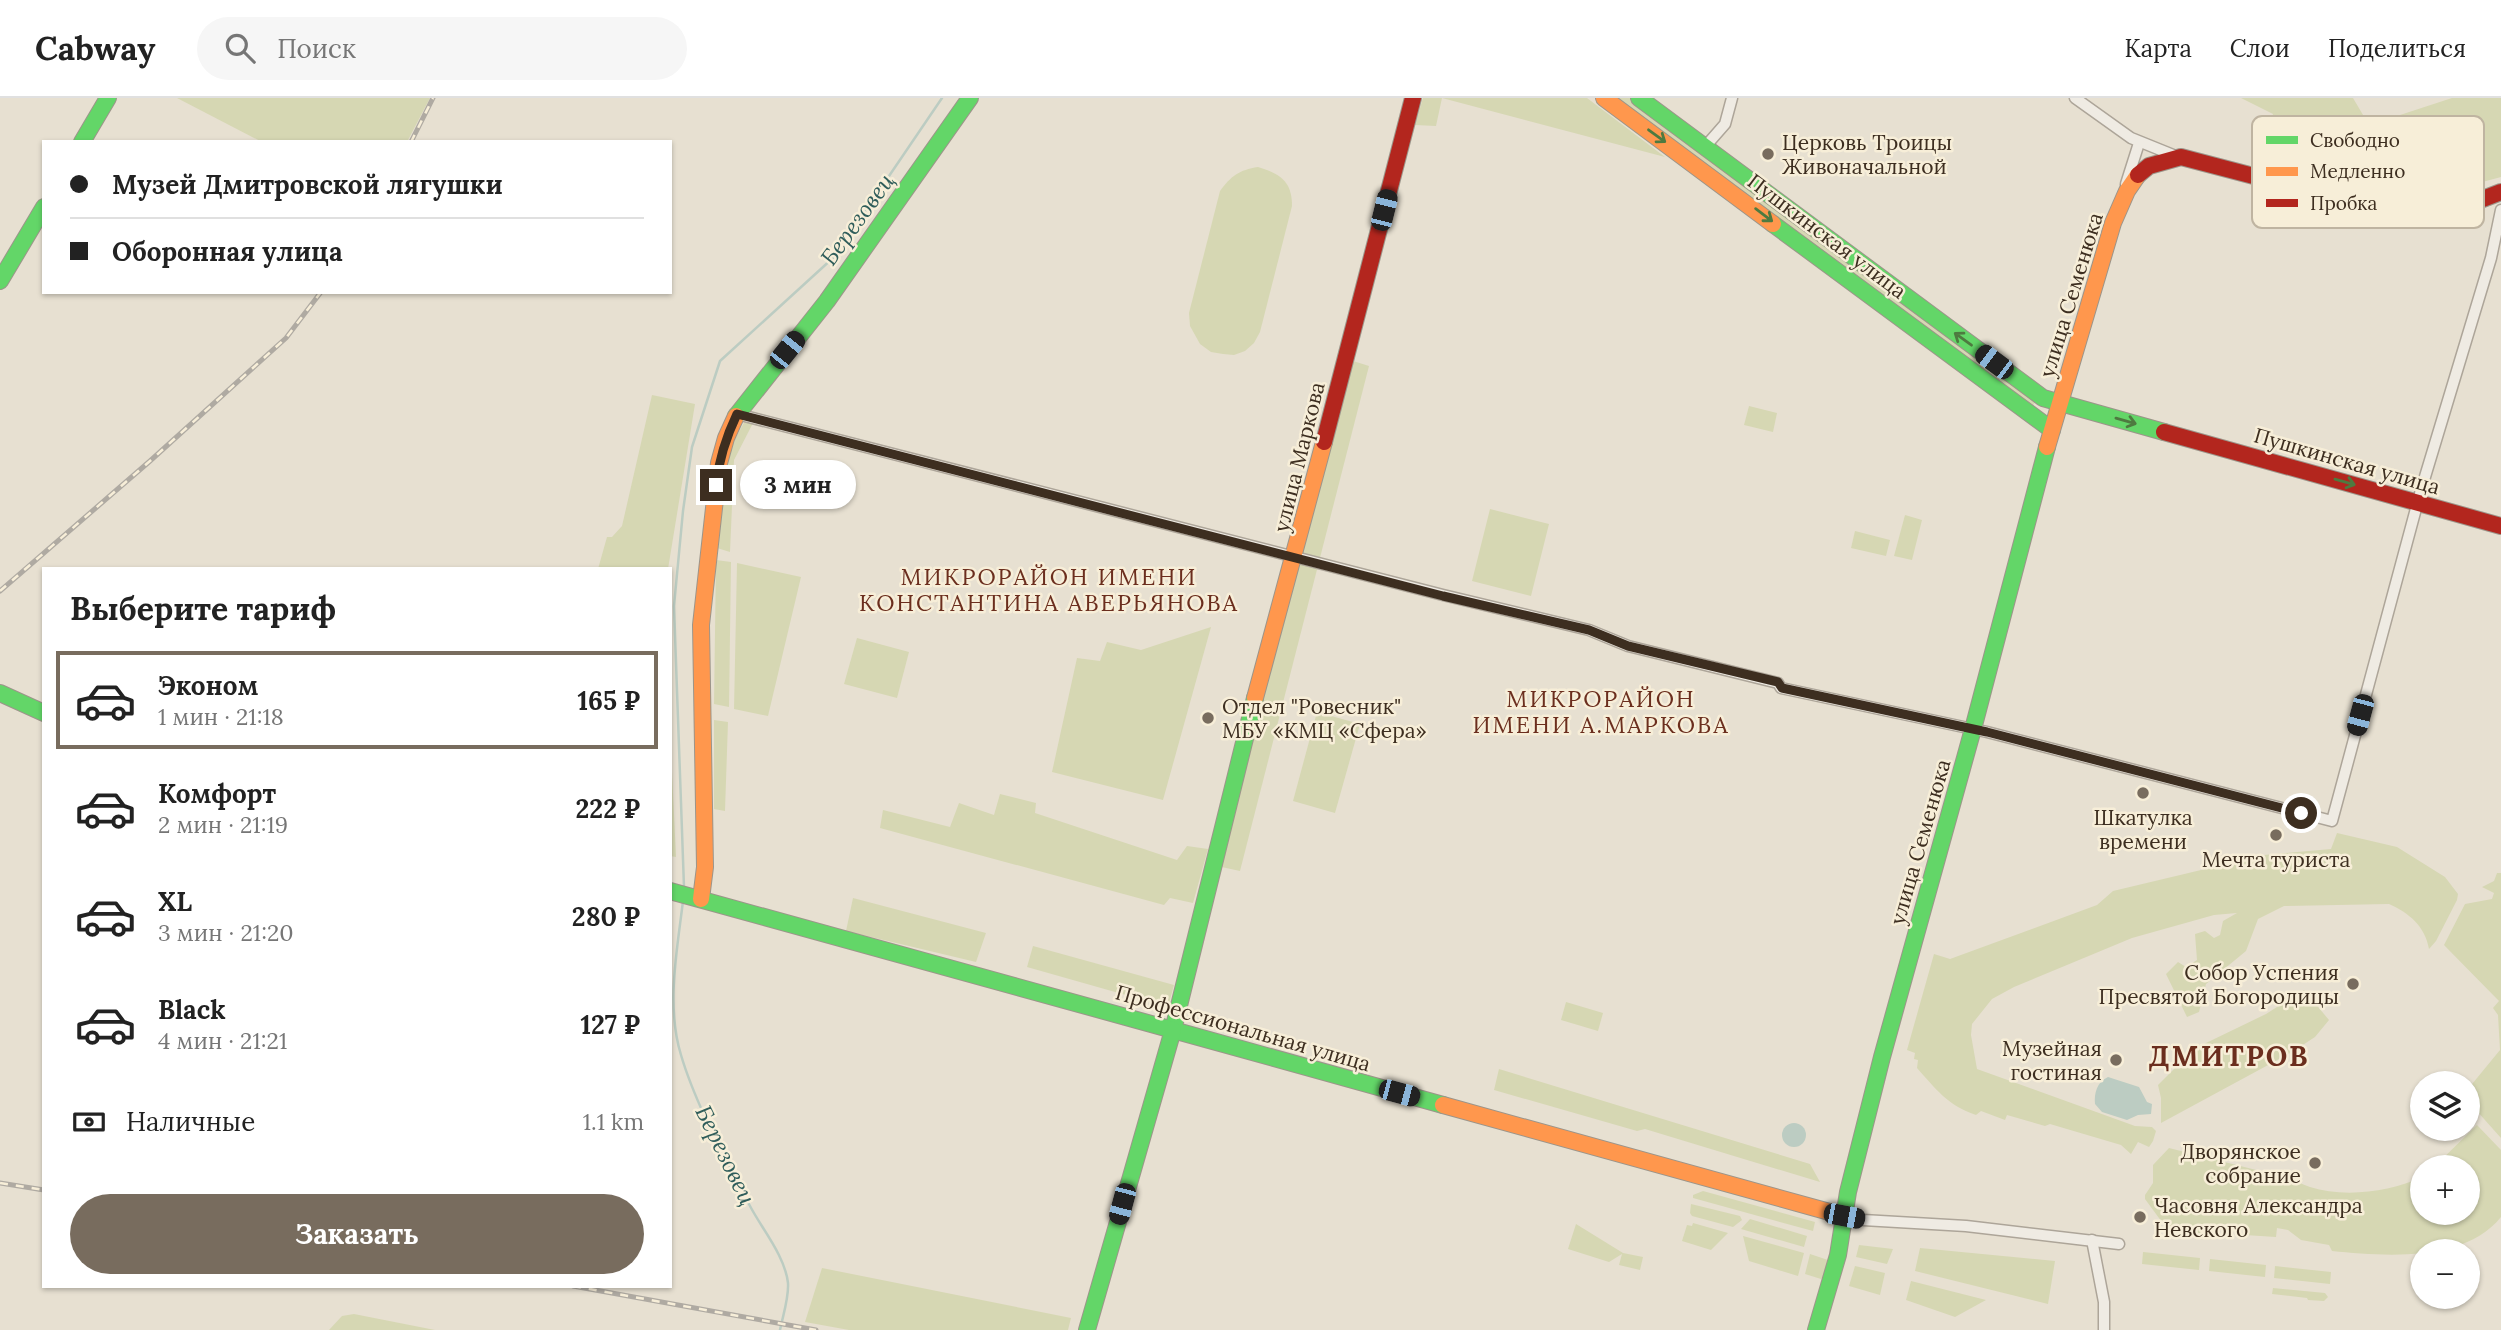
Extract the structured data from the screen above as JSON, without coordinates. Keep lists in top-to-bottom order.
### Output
{
  "streets": {
    "main road": [
      "Пушкинская улица",
      "улица Семенюка",
      "улица Маркова",
      "Профессиональная улица"
    ]
  },
  "crossings": [
    ["Пушкинская улица", "улица Семенюка"],
    ["улица Семенюка", "Профессиональная улица"],
    ["улица Маркова", "Профессиональная улица"]
  ],
  "districts": ["МИКРОРАЙОН ИМЕНИ КОНСТАНТИНА АВЕРЬЯНОВА", "МИКРОРАЙОН ИМЕНИ А.МАРКОВА", "ДМИТРОВ"],
  "water": ["Березовец"],
  "places": [
    "Церковь Троицы Живоначальной",
    "Отдел \"Ровесник\" МБУ «КМЦ «Сфера»",
    "Шкатулка времени",
    "Мечта туриста",
    "Собор Успения Пресвятой Богородицы",
    "Музейная гостиная",
    "Дворянское собрание",
    "Часовня Александра Невского"
  ],
  "legend": ["Свободно", "Медленно", "Пробка"],
  "page": {
    "header": "Cabway",
    "search": "Поиск",
    "nav": ["Карта", "Слои", "Поделиться"],
    "banner": ["Музей Дмитровской лягушки", "Оборонная улица"],
    "bubble": "3 мин",
    "heading": "Выберите тариф",
    "list": [
      {
        "name": "Эконом",
        "note": "1 мин · 21:18",
        "value": "165 ₽"
      },
      {
        "name": "Комфорт",
        "note": "2 мин · 21:19",
        "value": "222 ₽"
      },
      {
        "name": "XL",
        "note": "3 мин · 21:20",
        "value": "280 ₽"
      },
      {
        "name": "Black",
        "note": "4 мин · 21:21",
        "value": "127 ₽"
      }
    ],
    "map_buttons": ["+", "−"],
    "pay": ["Наличные", "1.1 km"],
    "buttons": "Заказать"
  }
}
